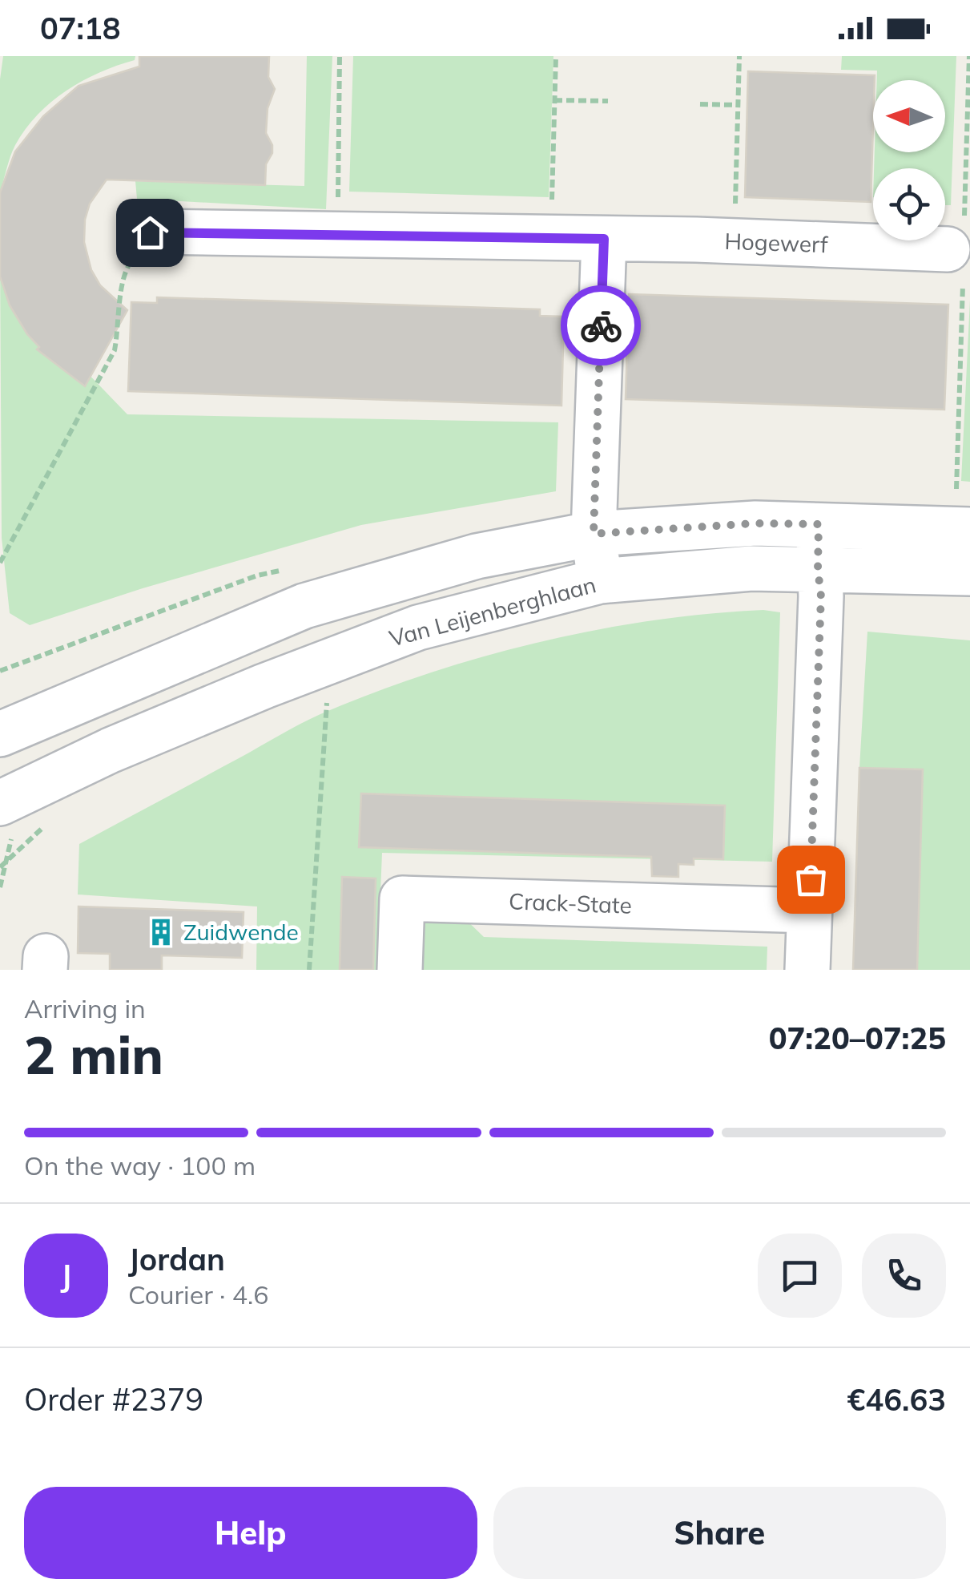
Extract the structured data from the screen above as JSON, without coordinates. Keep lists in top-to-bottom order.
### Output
{
  "streets": {
    "street": ["Hogewerf", "Van Leijenberghlaan", "Crack-State"]
  },
  "places": {
    "building": ["Zuidwende"]
  },
  "north": "left",
  "page": {
    "status": "07:18",
    "heading": ["2 min", "Arriving in", "07:20–07:25"],
    "panel": [
      "Jordan",
      "Courier · 4.6",
      "Order #2379",
      "€46.63"
    ],
    "bar": "On the way · 100 m",
    "round": "J",
    "buttons": ["Help", "Share"]
  }
}
